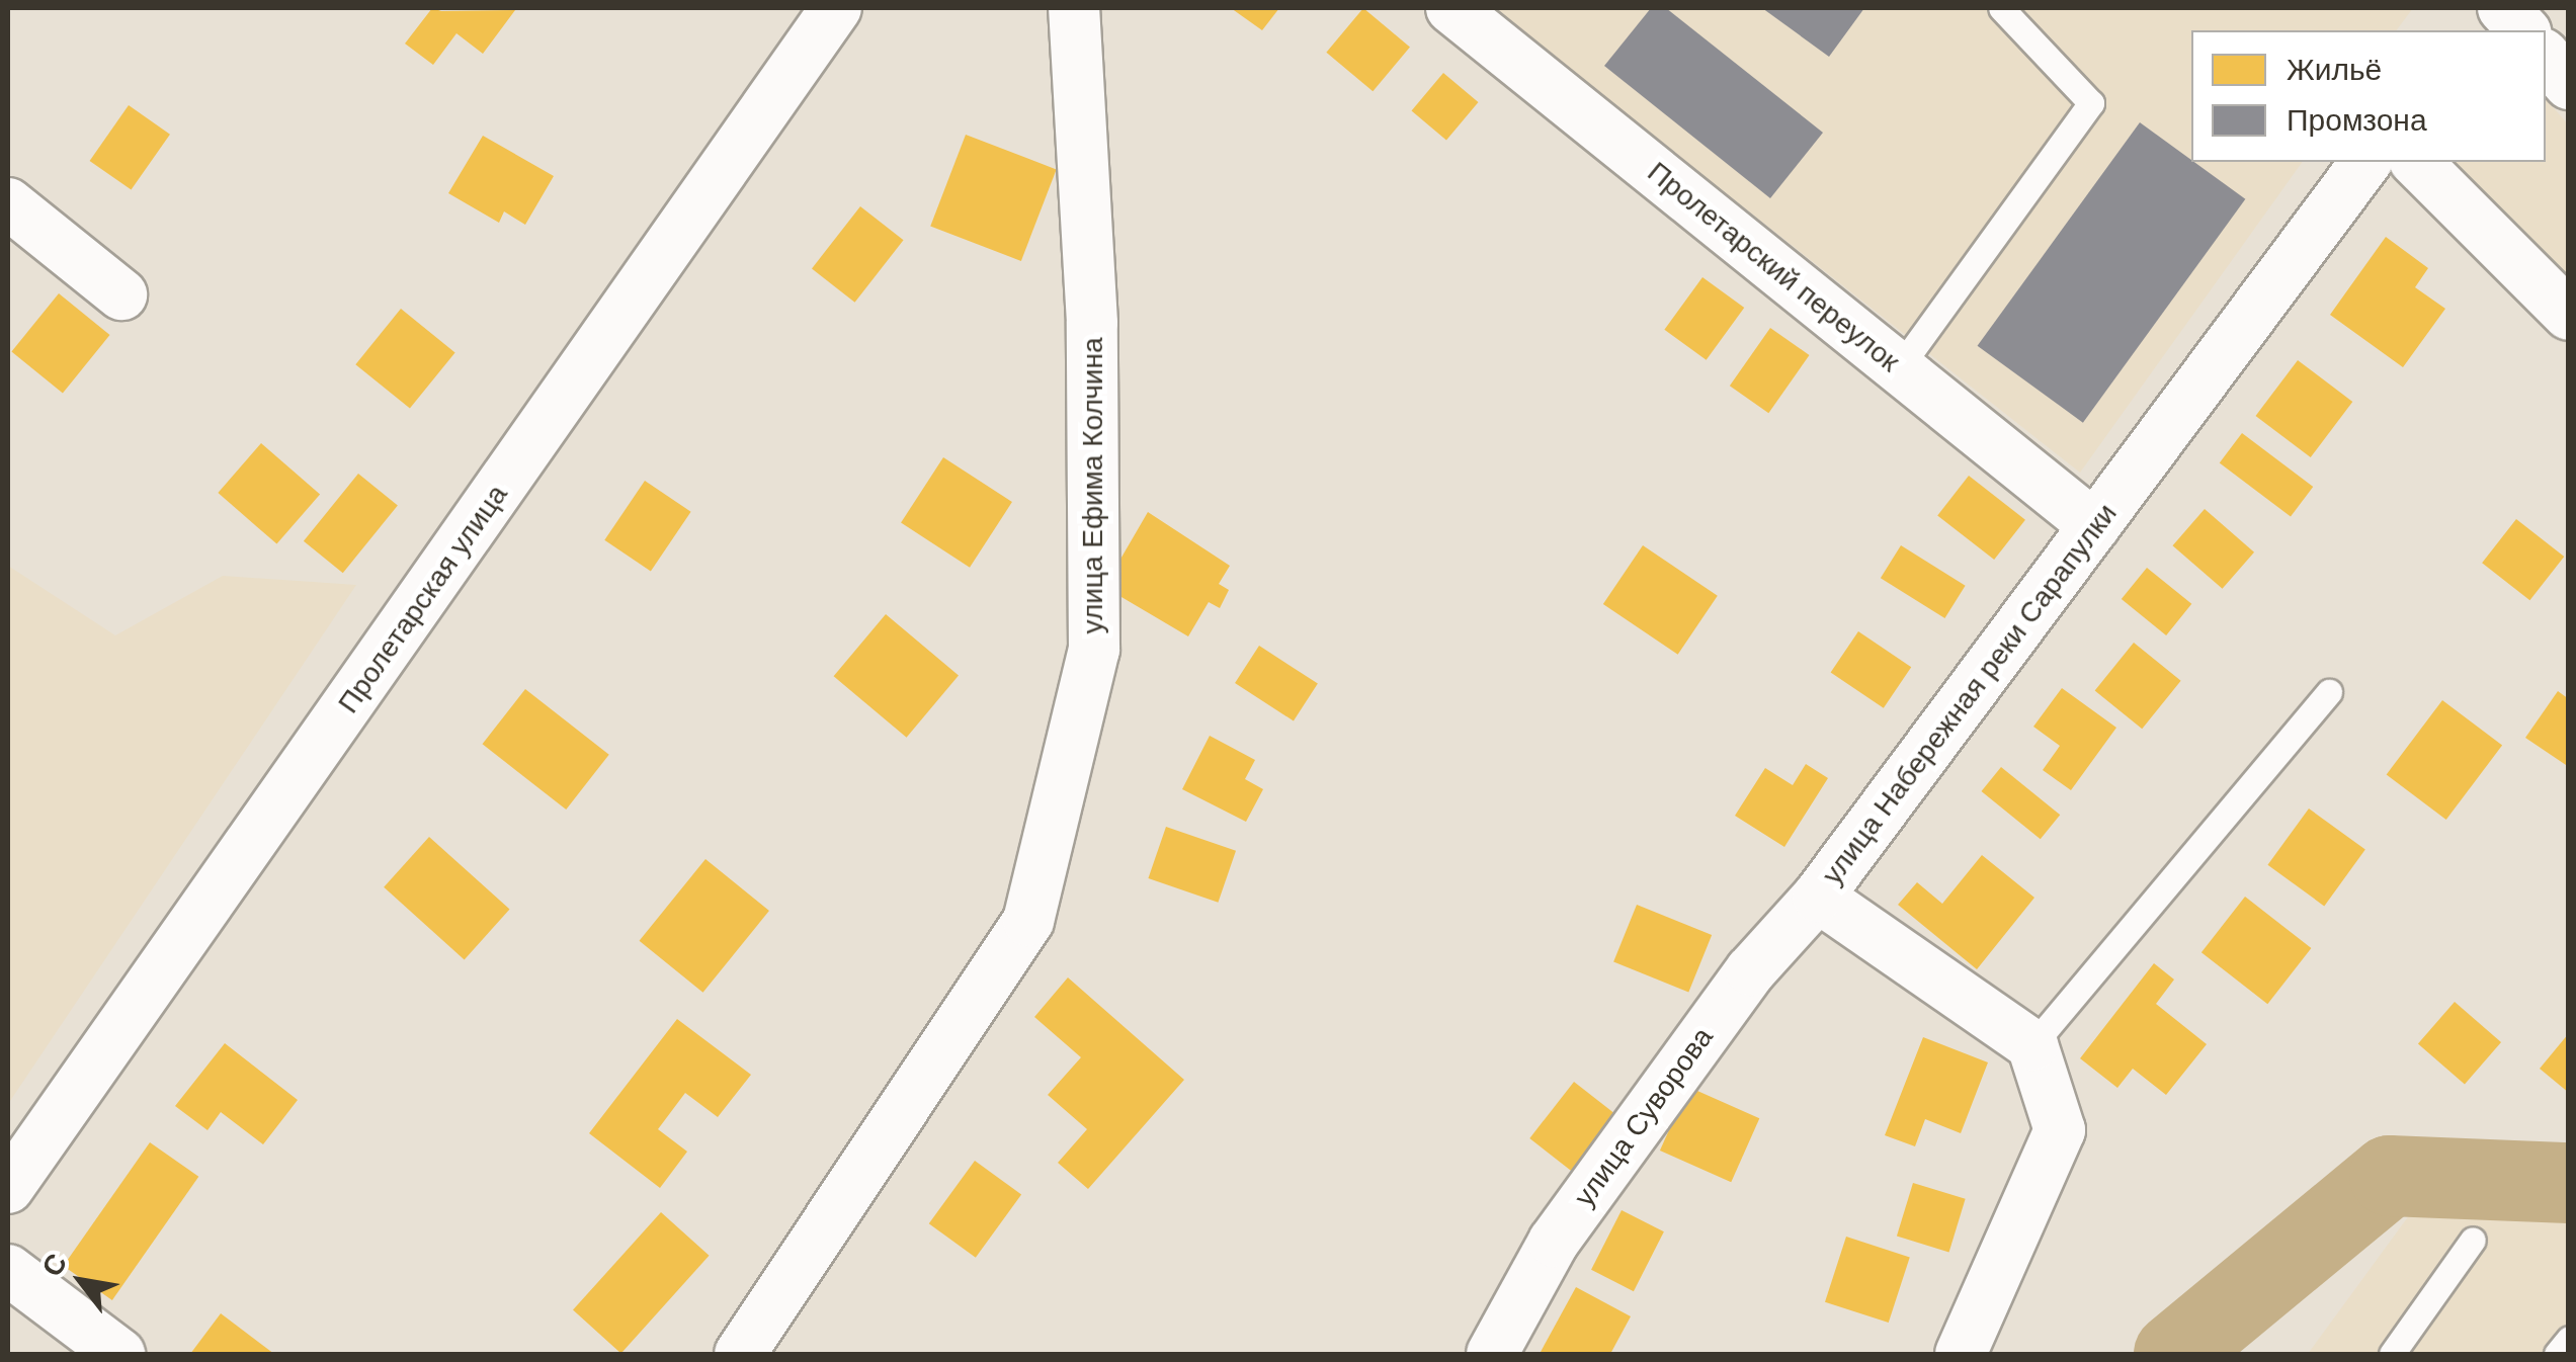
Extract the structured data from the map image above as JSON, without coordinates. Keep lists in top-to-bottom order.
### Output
{
  "streets": {
    "street": [
      "Пролетарский переулок",
      "улица Ефима Колчина",
      "Пролетарская улица",
      "улица Набережная реки Сарапулки",
      "улица Суворова"
    ]
  },
  "crossings": [
    ["Пролетарский переулок", "улица Набережная реки Сарапулки"],
    ["улица Набережная реки Сарапулки", "улица Суворова"]
  ],
  "legend": ["Жильё", "Промзона"],
  "north": "top left"
}
